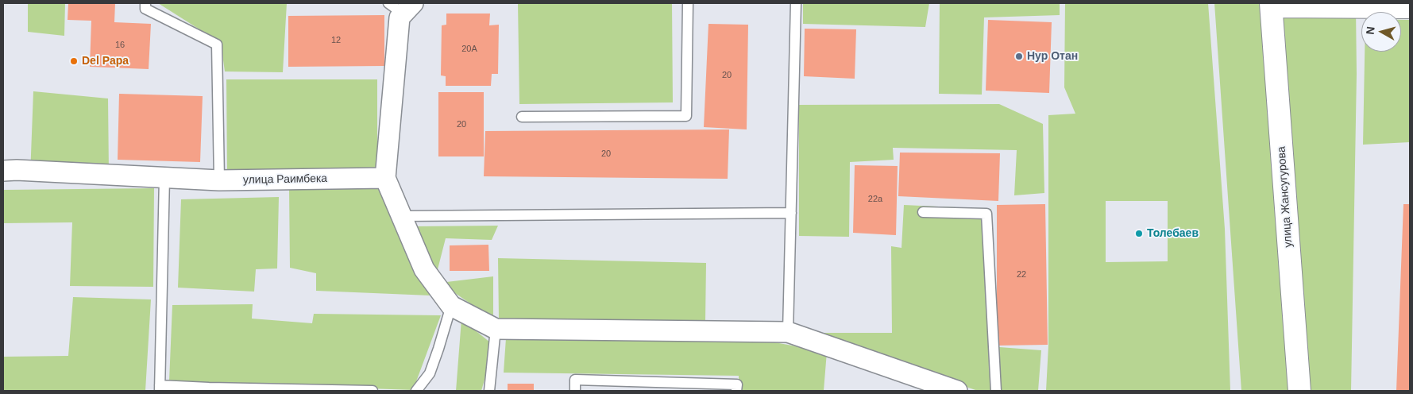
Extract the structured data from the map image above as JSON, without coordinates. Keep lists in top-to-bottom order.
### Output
{
  "streets": {
    "main road": ["улица Жансугурова"],
    "street": ["улица Раимбека"]
  },
  "places": ["Нур Отан", "Del Papa", "Толебаев"],
  "house_numbers": [
    "12",
    "16",
    "20А",
    "20",
    "20",
    "20",
    "22а",
    "22"
  ],
  "north": "left"
}
